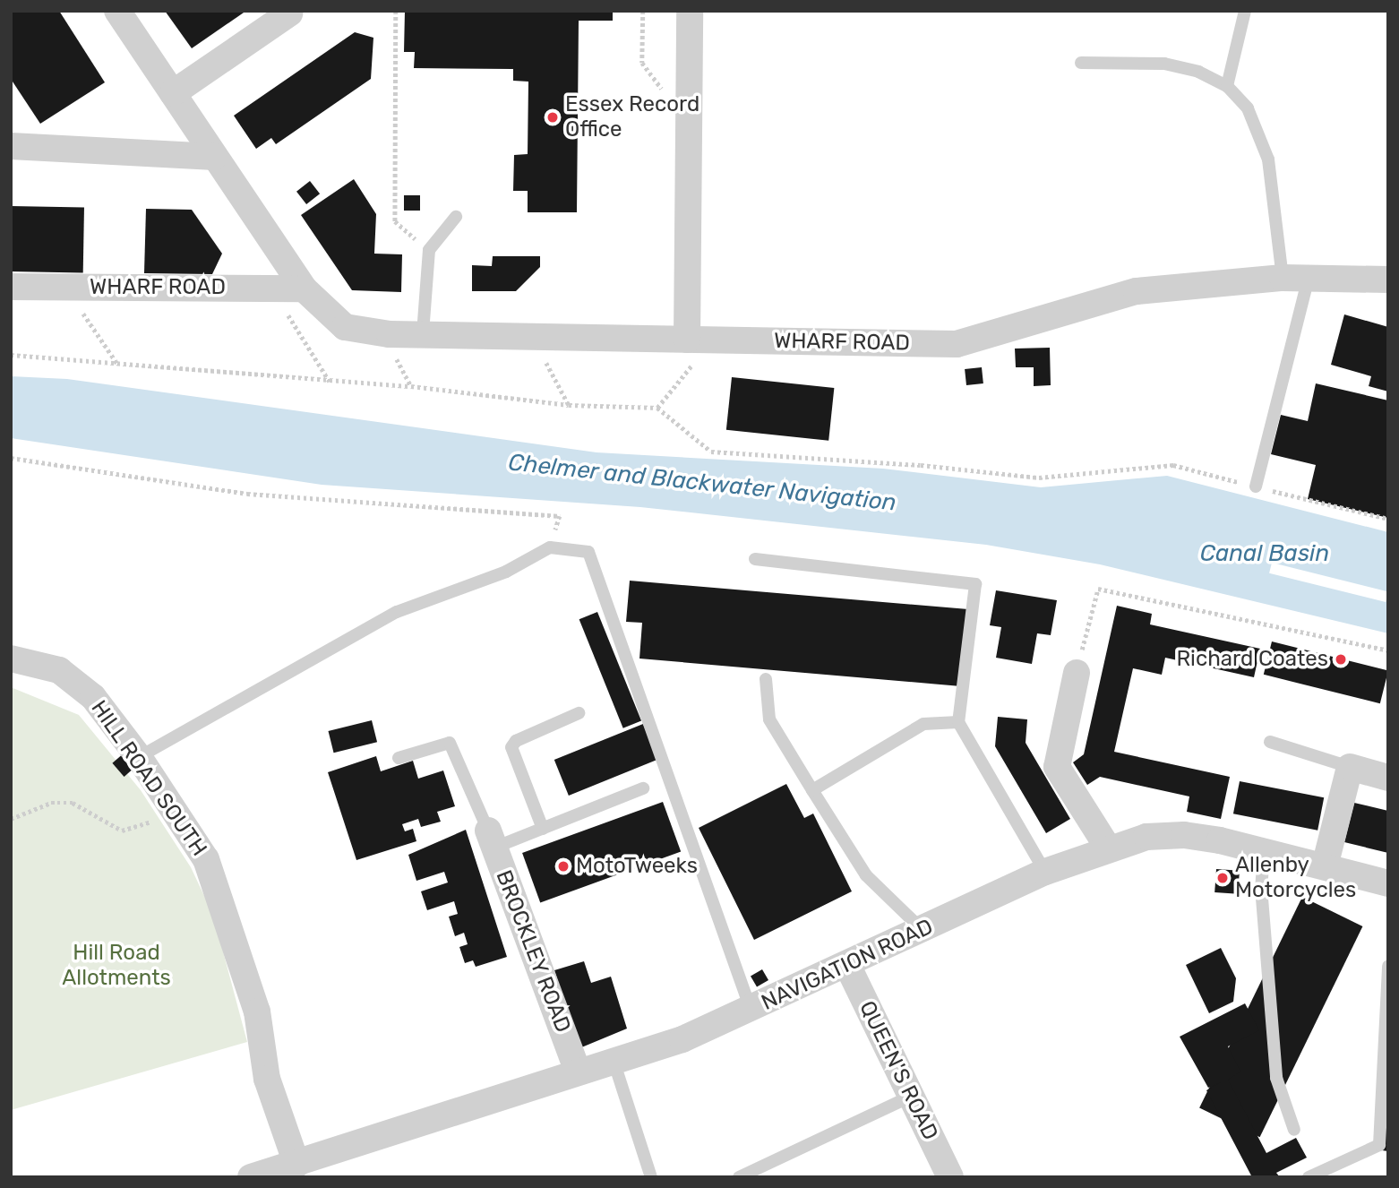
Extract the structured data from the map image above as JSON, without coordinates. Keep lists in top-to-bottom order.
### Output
{
  "streets": {
    "street": [
      "WHARF ROAD",
      "HILL ROAD SOUTH",
      "BROCKLEY ROAD",
      "NAVIGATION ROAD",
      "QUEEN'S ROAD"
    ]
  },
  "crossings": [
    ["HILL ROAD SOUTH", "NAVIGATION ROAD"],
    ["BROCKLEY ROAD", "NAVIGATION ROAD"],
    ["NAVIGATION ROAD", "QUEEN'S ROAD"]
  ],
  "water": ["Chelmer and Blackwater Navigation", "Canal Basin"],
  "parks": ["Hill Road Allotments"],
  "places": [
    "Essex Record Office",
    "Richard Coates",
    "MotoTweeks",
    "Allenby Motorcycles"
  ]
}
